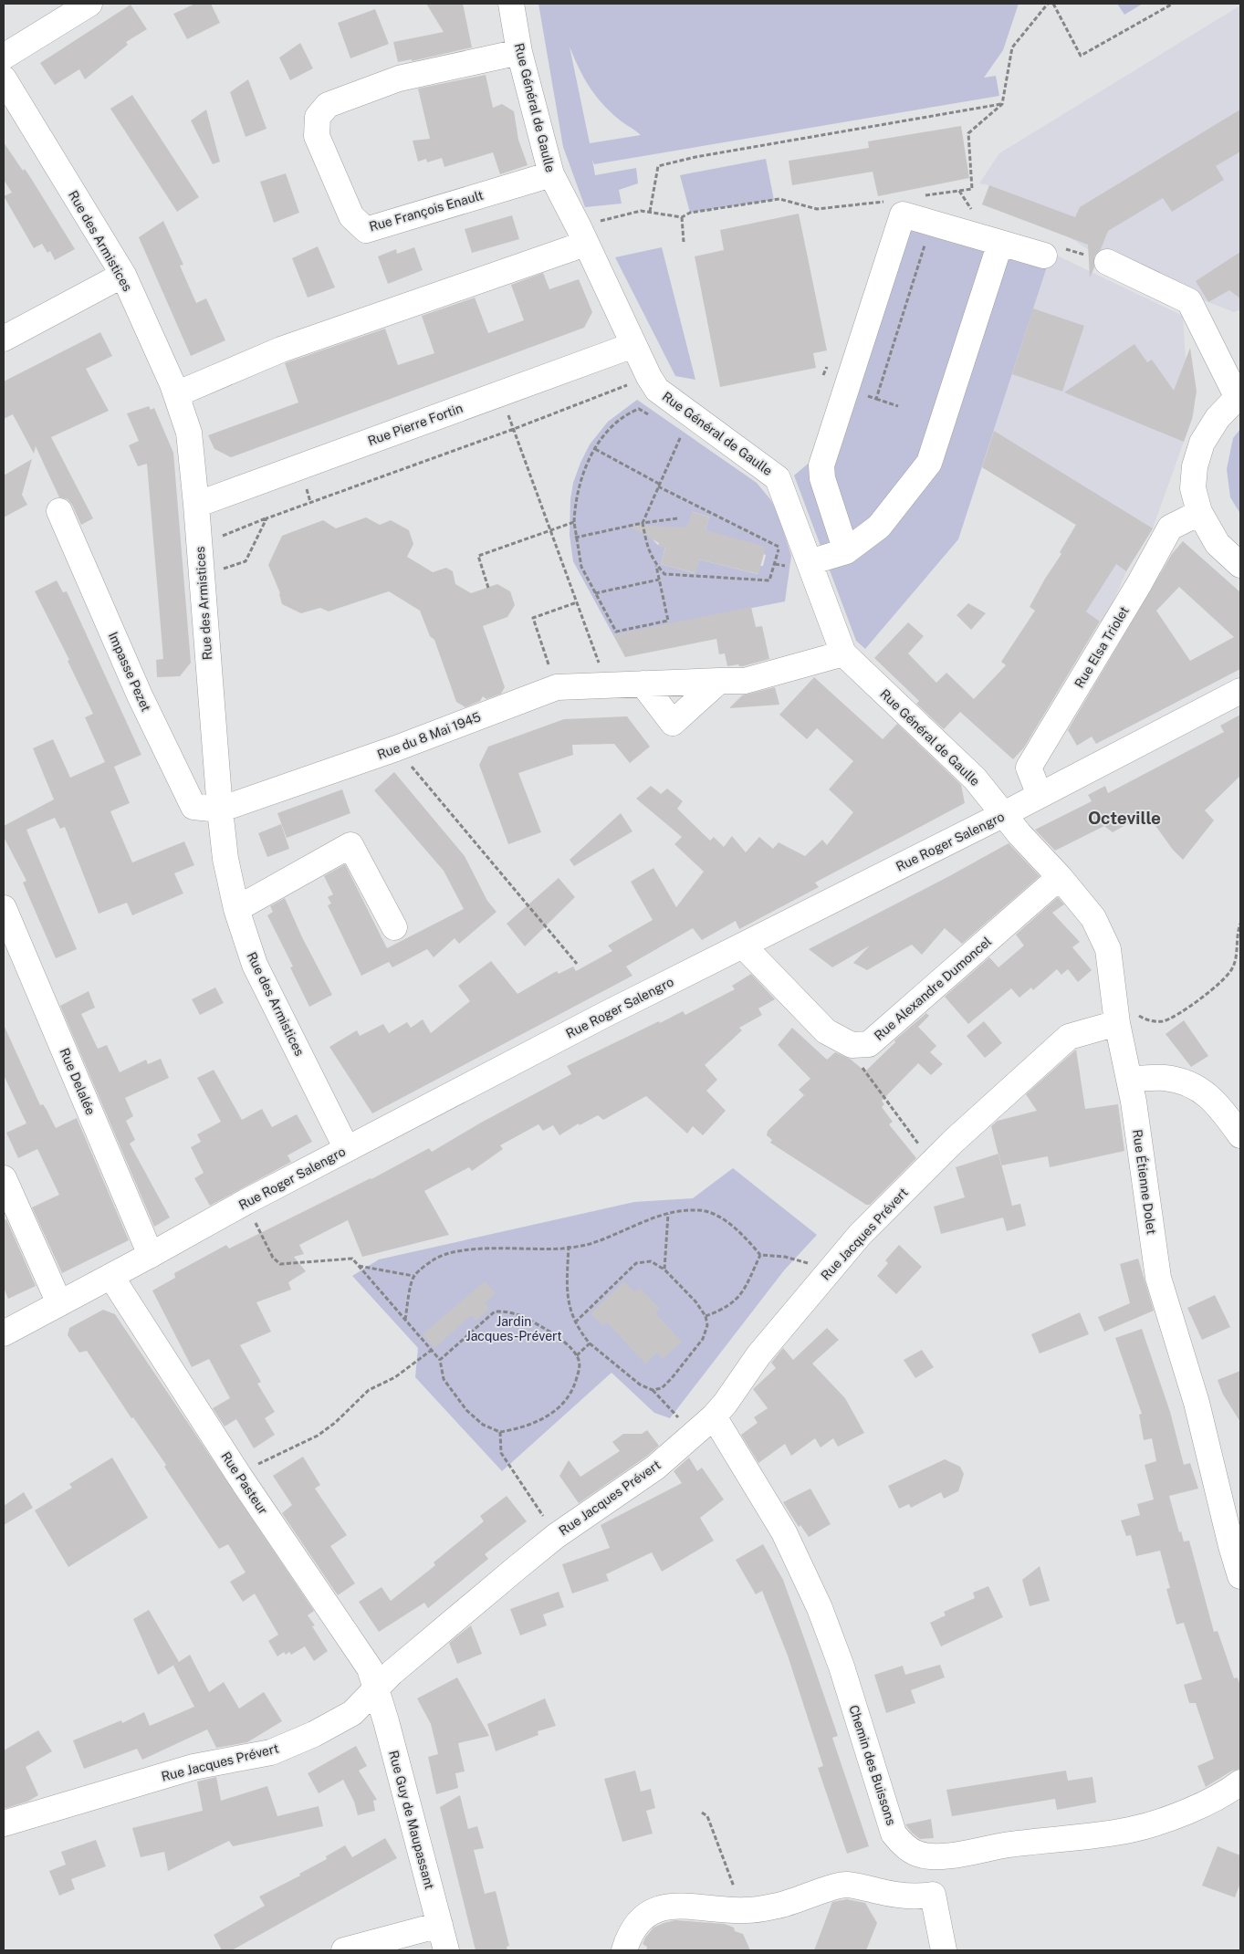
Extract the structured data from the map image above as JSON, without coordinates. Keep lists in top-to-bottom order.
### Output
{
  "streets": {
    "street": [
      "Rue Général de Gaulle",
      "Rue François Enault",
      "Rue des Armistices",
      "Rue Pierre Fortin",
      "Rue Elsa Triolet",
      "Impasse Pezet",
      "Rue du 8 Mai 1945",
      "Rue Roger Salengro",
      "Rue Alexandre Dumoncel",
      "Rue Delalée",
      "Rue Étienne Dolet",
      "Rue Jacques Prévert",
      "Rue Pasteur",
      "Chemin des Buissons",
      "Rue Guy de Maupassant"
    ]
  },
  "crossings": [
    ["Rue Général de Gaulle", "Rue François Enault"],
    ["Rue Général de Gaulle", "Rue Pierre Fortin"],
    ["Rue Général de Gaulle", "Rue du 8 Mai 1945"],
    ["Rue Général de Gaulle", "Rue Roger Salengro"],
    ["Rue Général de Gaulle", "Rue Étienne Dolet"],
    ["Rue des Armistices", "Rue Pierre Fortin"],
    ["Rue des Armistices", "Impasse Pezet"],
    ["Rue des Armistices", "Rue du 8 Mai 1945"],
    ["Rue des Armistices", "Rue Roger Salengro"],
    ["Rue Elsa Triolet", "Rue Roger Salengro"],
    ["Impasse Pezet", "Rue du 8 Mai 1945"],
    ["Rue Roger Salengro", "Rue Alexandre Dumoncel"],
    ["Rue Roger Salengro", "Rue Delalée"],
    ["Rue Roger Salengro", "Rue Étienne Dolet"],
    ["Rue Roger Salengro", "Rue Pasteur"],
    ["Rue Alexandre Dumoncel", "Rue Étienne Dolet"],
    ["Rue Étienne Dolet", "Rue Jacques Prévert"],
    ["Rue Jacques Prévert", "Rue Pasteur"],
    ["Rue Jacques Prévert", "Chemin des Buissons"],
    ["Rue Jacques Prévert", "Rue Guy de Maupassant"],
    ["Rue Pasteur", "Rue Guy de Maupassant"]
  ],
  "districts": ["Octeville"],
  "parks": ["Jardin Jacques-Prévert"]
}
